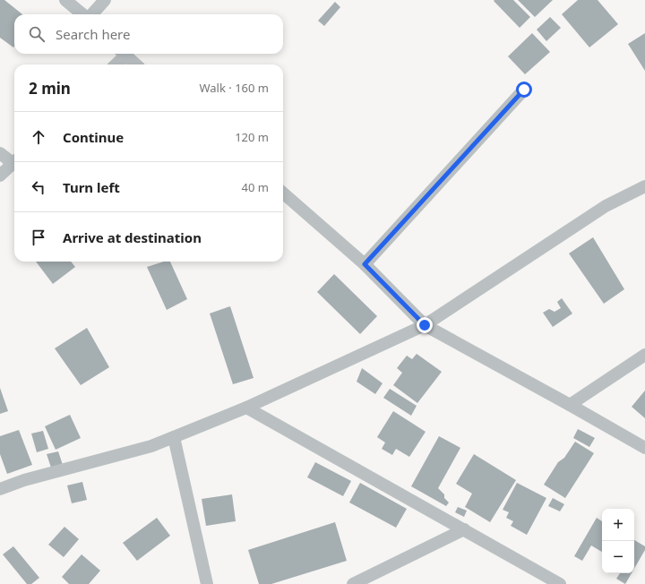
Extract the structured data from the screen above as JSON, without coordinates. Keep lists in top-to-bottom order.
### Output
{
  "page": {
    "search": "Search here",
    "heading": ["2 min", "Walk · 160 m"],
    "list": [
      ["Continue", "120 m"],
      ["Turn left", "40 m"],
      "Arrive at destination"
    ],
    "map_buttons": ["+", "−"]
  }
}
